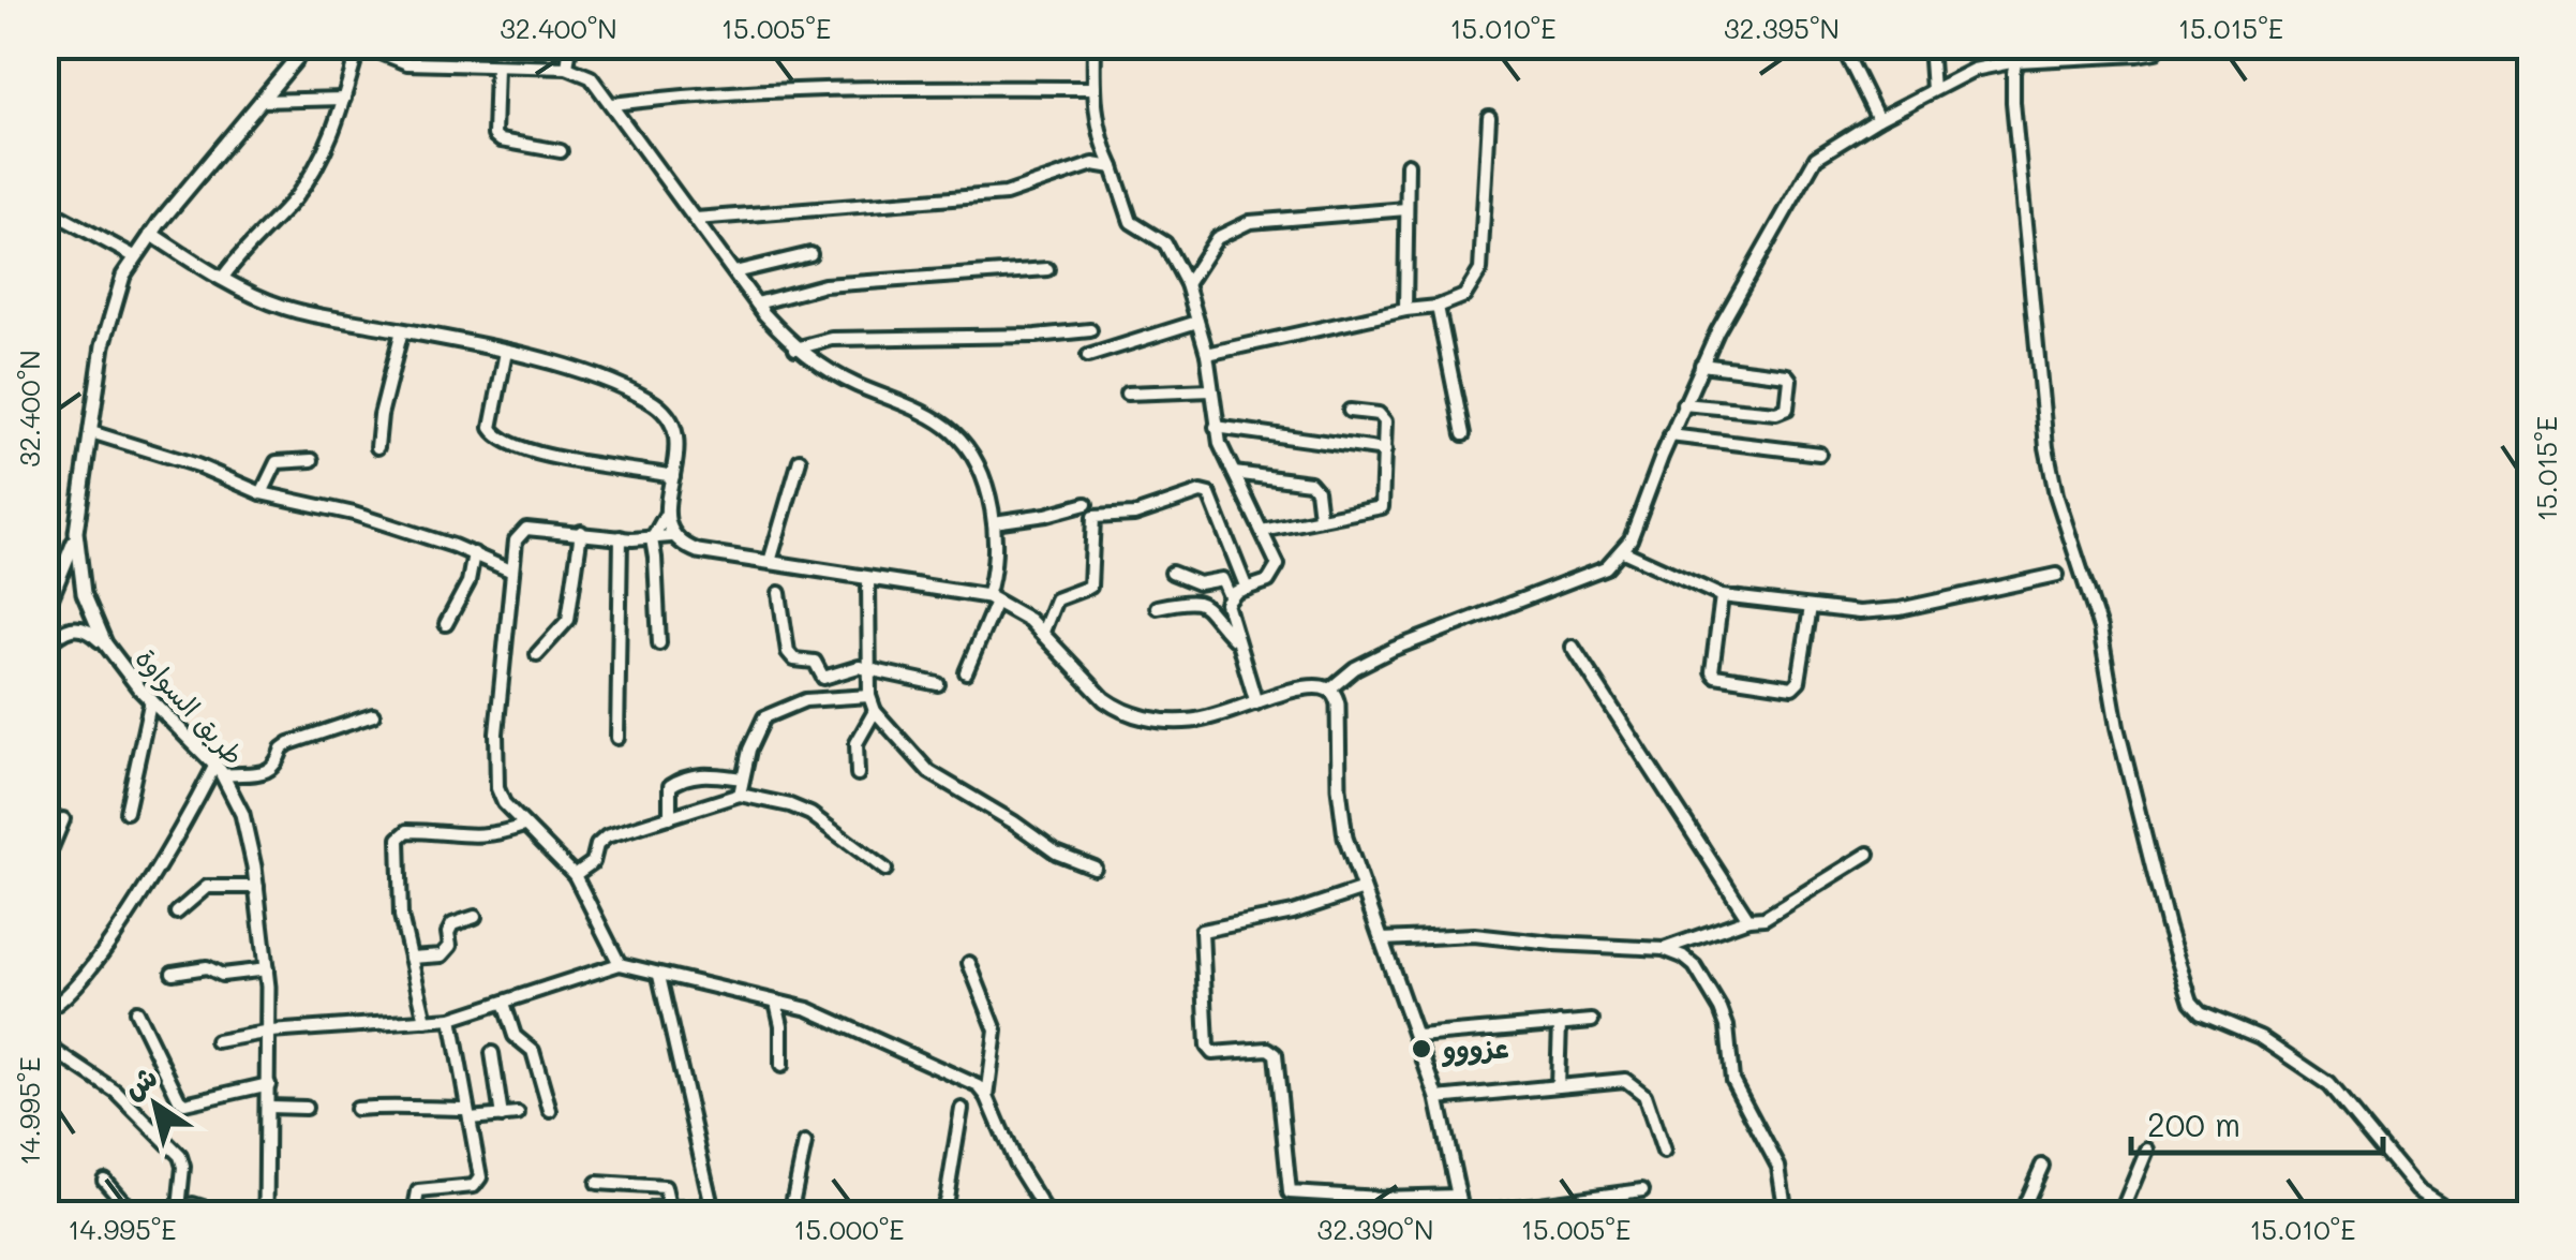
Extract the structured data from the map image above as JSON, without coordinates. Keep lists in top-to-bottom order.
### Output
{
  "streets": {
    "street": ["طريق السواوة"]
  },
  "places": ["عزووو"],
  "scale_bar": "200 m",
  "north": "top left",
  "coordinates": [
    "32.400°N",
    "15.005°E",
    "15.010°E",
    "32.395°N",
    "15.015°E",
    "14.995°E",
    "15.000°E",
    "32.390°N"
  ]
}
